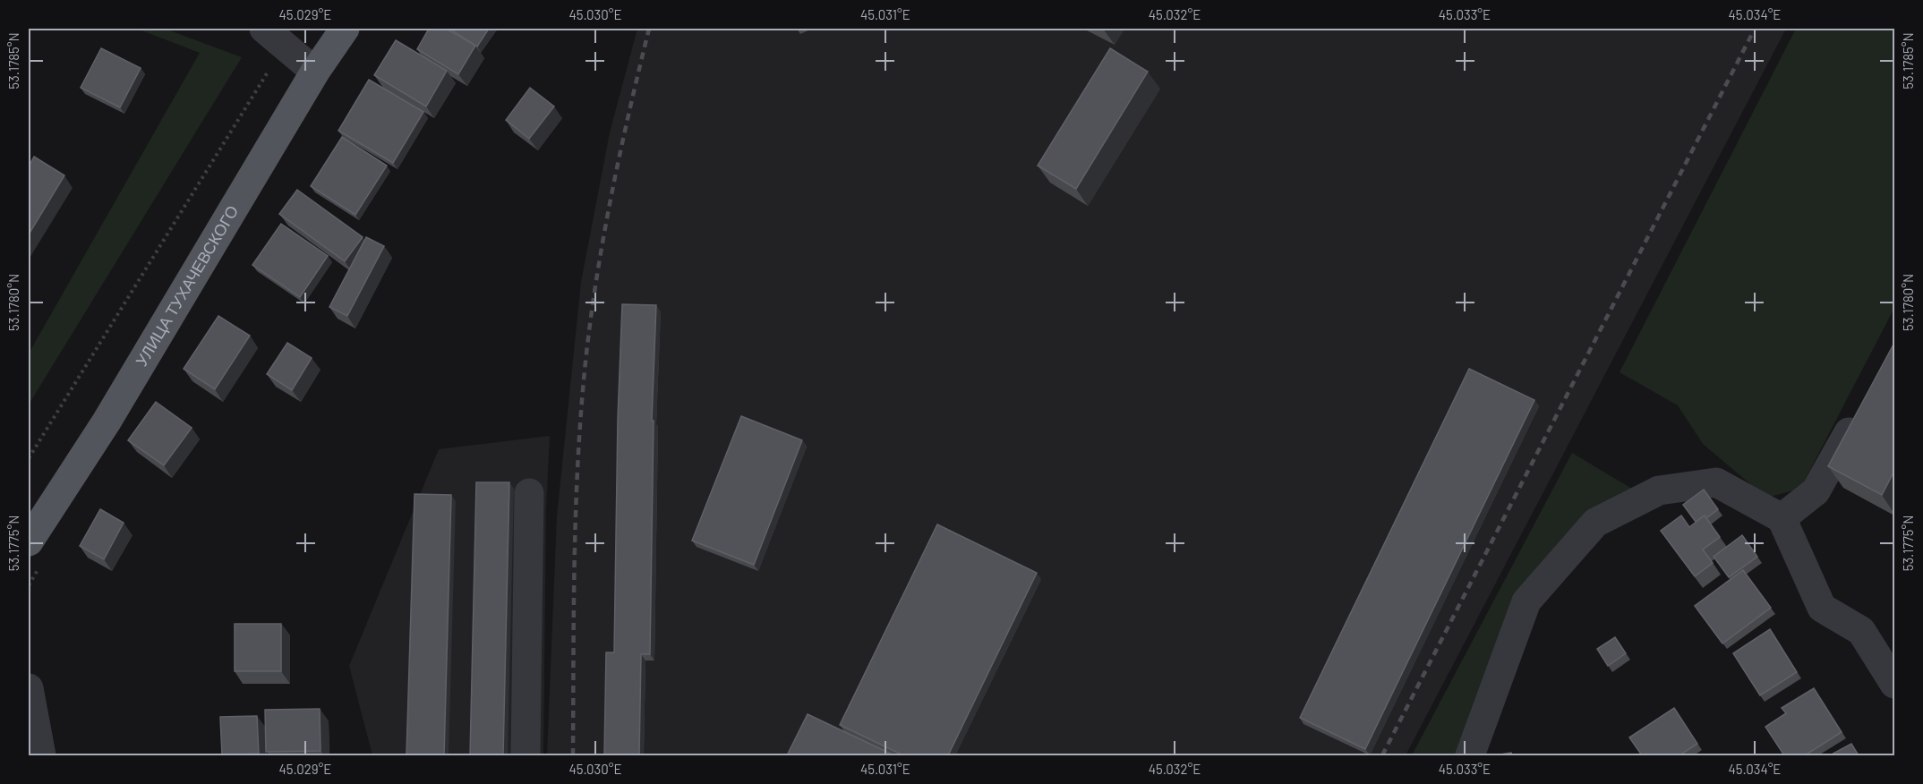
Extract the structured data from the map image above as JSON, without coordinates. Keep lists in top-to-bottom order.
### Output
{
  "streets": {
    "main road": ["УЛИЦА ТУХАЧЕВСКОГО"]
  },
  "coordinates": [
    "45.029°E",
    "45.030°E",
    "45.031°E",
    "45.032°E",
    "45.033°E",
    "45.034°E",
    "53.1785°N",
    "53.1780°N",
    "53.1775°N"
  ]
}
